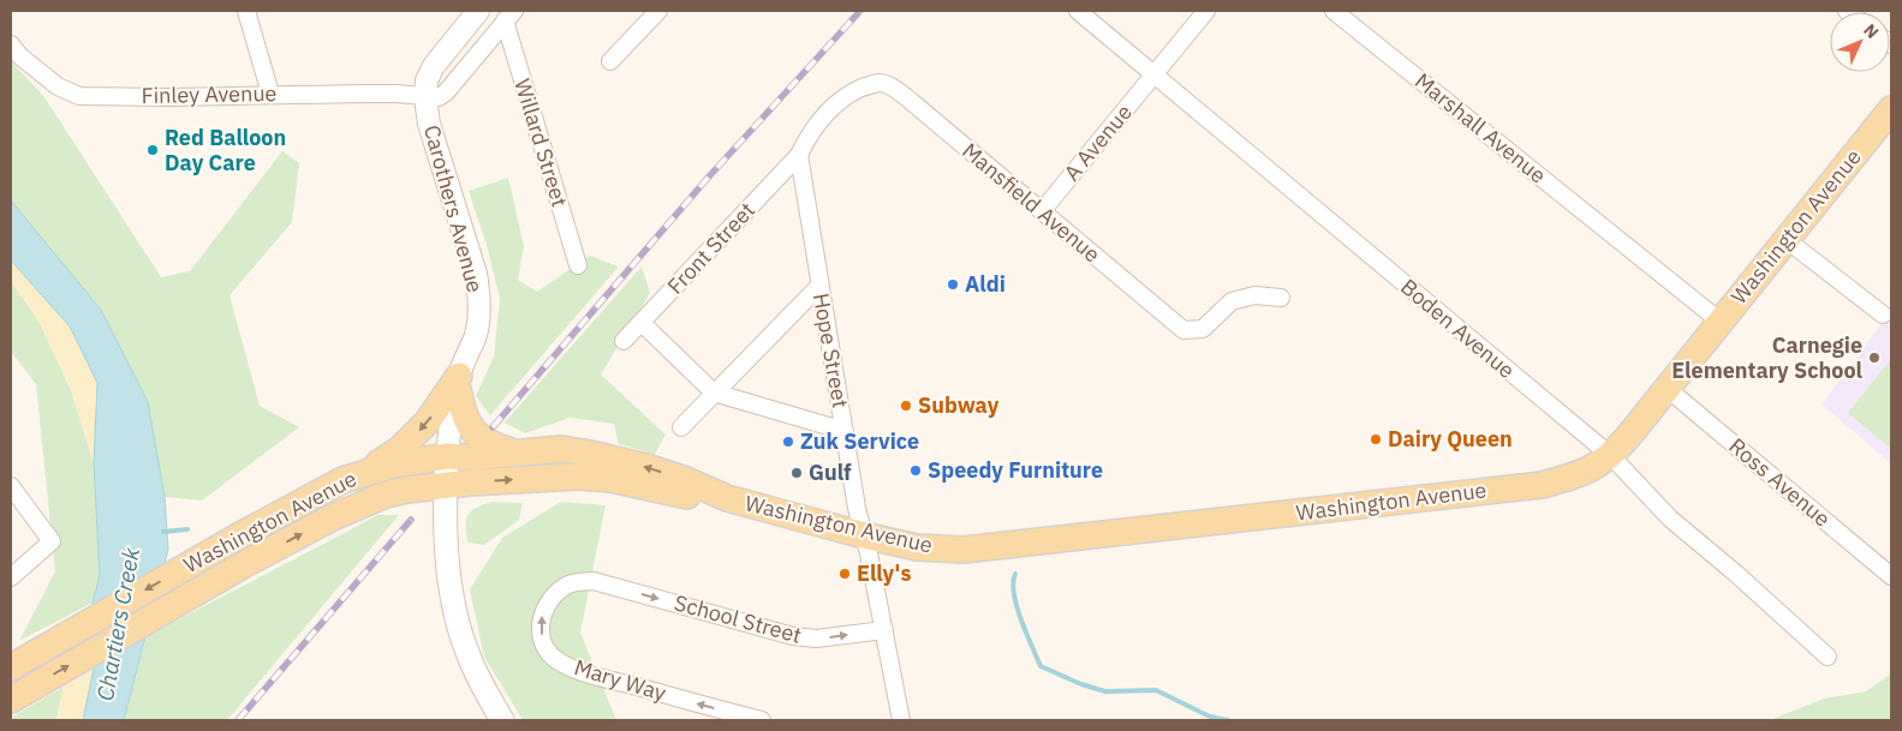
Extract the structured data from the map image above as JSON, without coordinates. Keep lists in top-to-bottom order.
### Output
{
  "streets": {
    "main road": ["Washington Avenue"],
    "street": [
      "Finley Avenue",
      "Marshall Avenue",
      "Willard Street",
      "A Avenue",
      "Mansfield Avenue",
      "Carothers Avenue",
      "Front Street",
      "Boden Avenue",
      "Hope Street",
      "Ross Avenue",
      "School Street",
      "Mary Way"
    ]
  },
  "crossings": [
    ["Finley Avenue", "Carothers Avenue"],
    ["Marshall Avenue", "Washington Avenue"],
    ["A Avenue", "Mansfield Avenue"],
    ["A Avenue", "Boden Avenue"],
    ["Mansfield Avenue", "Front Street"],
    ["Mansfield Avenue", "Hope Street"],
    ["Carothers Avenue", "Washington Avenue"],
    ["Washington Avenue", "Boden Avenue"],
    ["Washington Avenue", "Hope Street"],
    ["Washington Avenue", "Ross Avenue"],
    ["Front Street", "Hope Street"],
    ["Hope Street", "School Street"],
    ["School Street", "Mary Way"]
  ],
  "one_way": ["School Street"],
  "water": ["Chartiers Creek"],
  "places": [
    "Red Balloon Day Care",
    "Aldi",
    "Carnegie Elementary School",
    "Subway",
    "Dairy Queen",
    "Zuk Service",
    "Speedy Furniture",
    "Gulf",
    "Elly's"
  ],
  "north": "top right"
}
